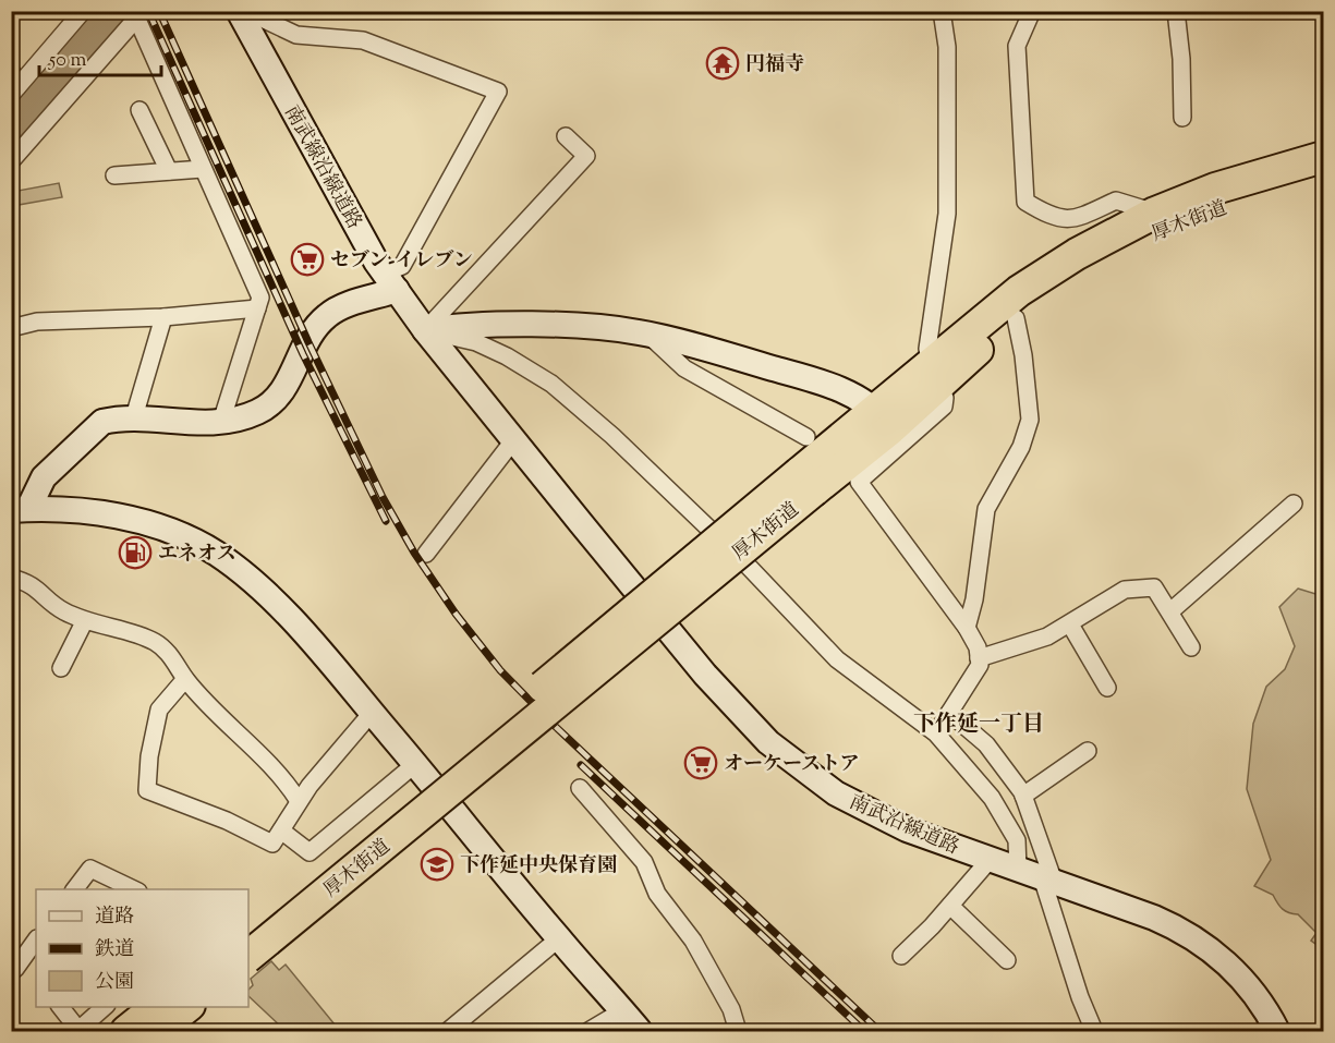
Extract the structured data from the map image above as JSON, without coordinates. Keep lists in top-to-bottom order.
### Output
{
  "streets": {
    "highway": ["厚木街道"],
    "street": ["南武線沿線道路", "南武沿線道路"]
  },
  "crossings": [
    ["南武線沿線道路", "南武沿線道路"]
  ],
  "districts": ["下作延一丁目"],
  "places": {
    "temple": ["円福寺"],
    "supermarket": ["セブン-イレブン", "オーケーストア"],
    "fuel station": ["エネオス"],
    "school or university": ["下作延中央保育園"]
  },
  "legend": ["道路", "鉄道", "公園"],
  "scale_bar": "50 m"
}
